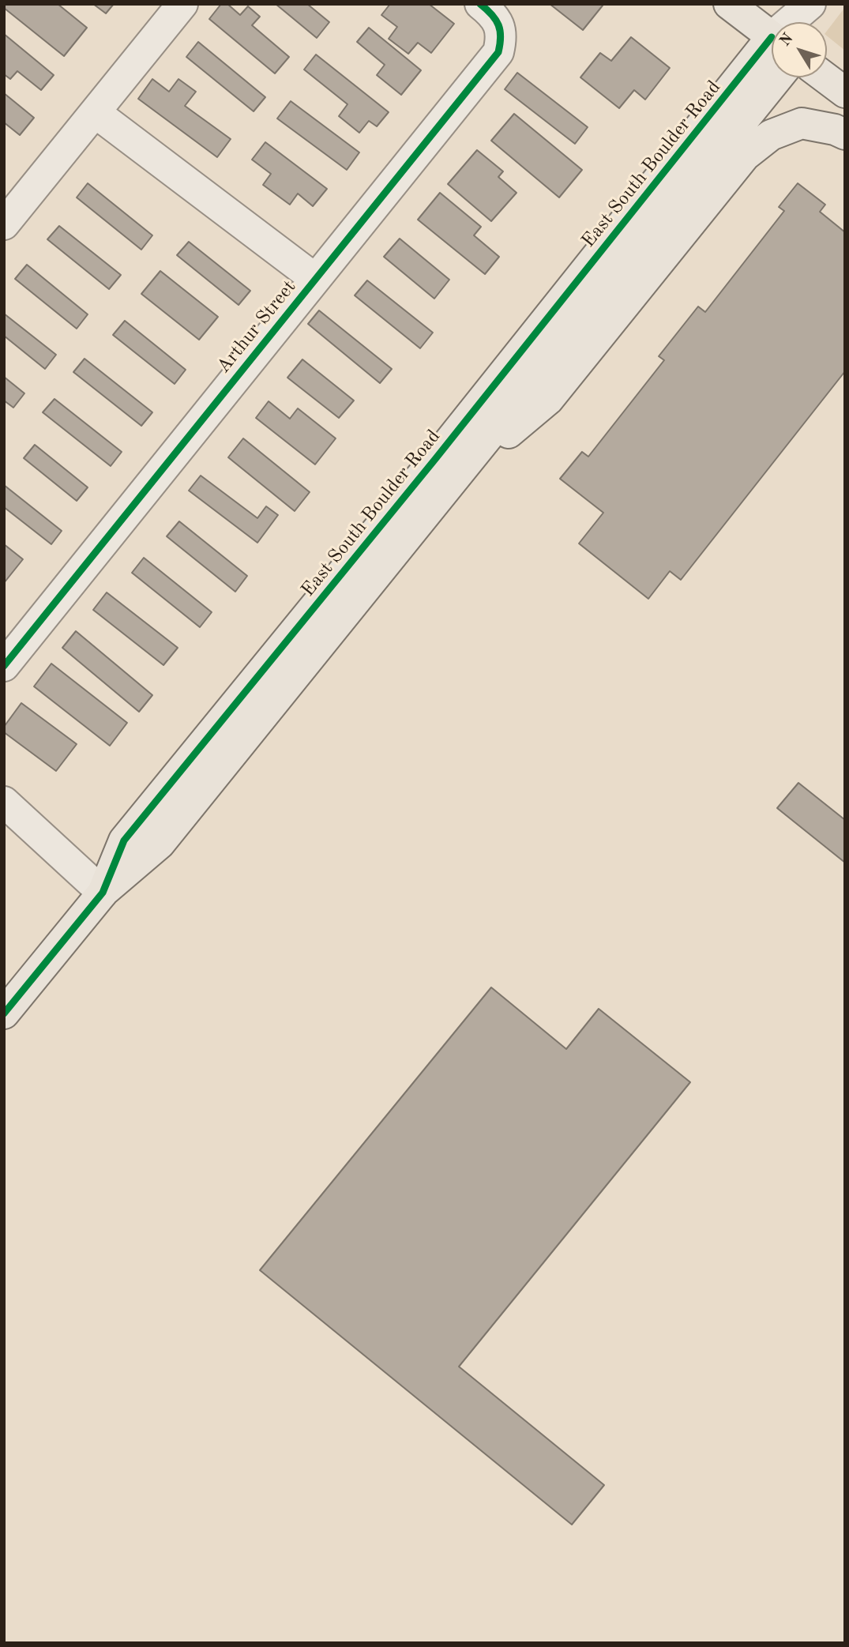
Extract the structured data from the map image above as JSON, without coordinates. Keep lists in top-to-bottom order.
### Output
{
  "streets": {
    "main road": ["East South Boulder Road"],
    "street": ["Arthur Street"]
  },
  "north": "top left"
}
